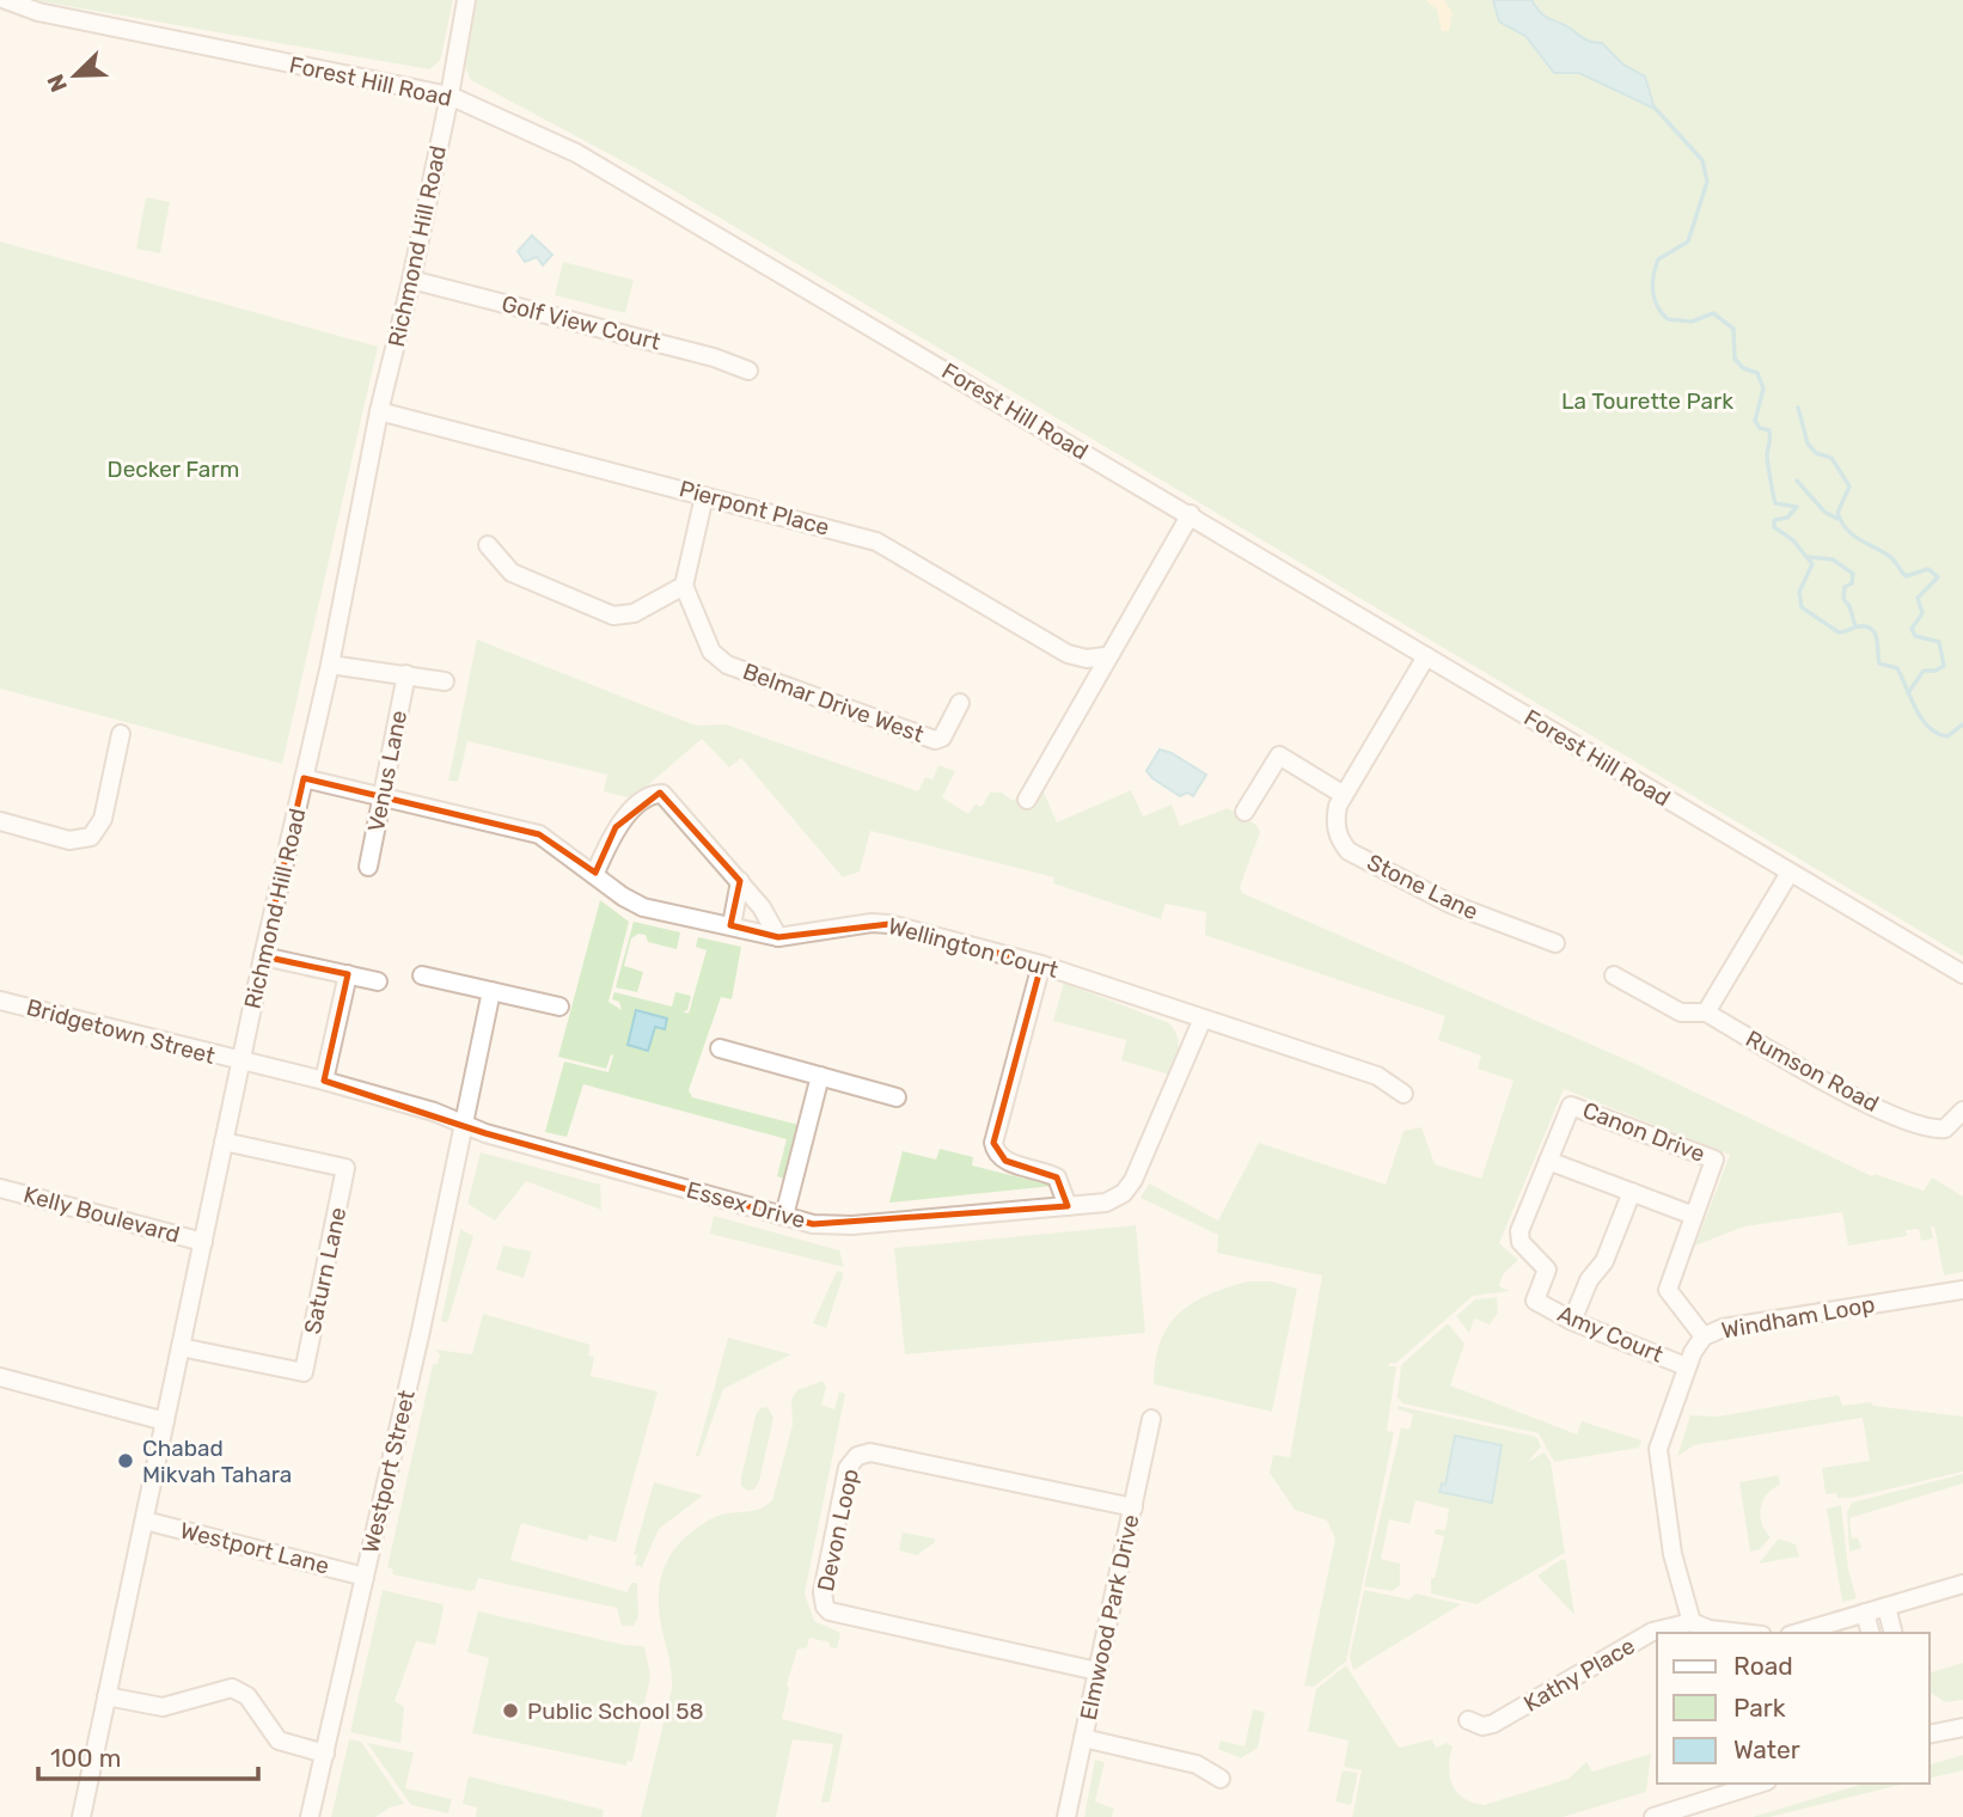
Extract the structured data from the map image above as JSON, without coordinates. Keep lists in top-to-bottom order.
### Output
{
  "streets": {
    "street": [
      "Forest Hill Road",
      "Richmond Hill Road",
      "Golf View Court",
      "Pierpont Place",
      "Belmar Drive West",
      "Venus Lane",
      "Stone Lane",
      "Wellington Court",
      "Bridgetown Street",
      "Rumson Road",
      "Canon Drive",
      "Essex Drive",
      "Kelly Boulevard",
      "Saturn Lane",
      "Windham Loop",
      "Amy Court",
      "Westport Street",
      "Devon Loop",
      "Westport Lane",
      "Elmwood Park Drive",
      "Kathy Place"
    ]
  },
  "crossings": [
    ["Forest Hill Road", "Richmond Hill Road"],
    ["Forest Hill Road", "Stone Lane"],
    ["Richmond Hill Road", "Golf View Court"],
    ["Richmond Hill Road", "Pierpont Place"],
    ["Richmond Hill Road", "Wellington Court"],
    ["Richmond Hill Road", "Bridgetown Street"],
    ["Richmond Hill Road", "Essex Drive"],
    ["Richmond Hill Road", "Kelly Boulevard"],
    ["Richmond Hill Road", "Saturn Lane"],
    ["Richmond Hill Road", "Westport Lane"],
    ["Venus Lane", "Wellington Court"],
    ["Wellington Court", "Essex Drive"],
    ["Bridgetown Street", "Essex Drive"],
    ["Canon Drive", "Windham Loop"],
    ["Canon Drive", "Amy Court"],
    ["Essex Drive", "Westport Street"],
    ["Windham Loop", "Amy Court"],
    ["Windham Loop", "Kathy Place"],
    ["Westport Street", "Westport Lane"],
    ["Devon Loop", "Elmwood Park Drive"]
  ],
  "parks": ["La Tourette Park", "Decker Farm"],
  "places": ["Chabad Mikvah Tahara", "Public School 58"],
  "legend": ["Road", "Park", "Water"],
  "scale_bar": "100 m",
  "north": "bottom left"
}
